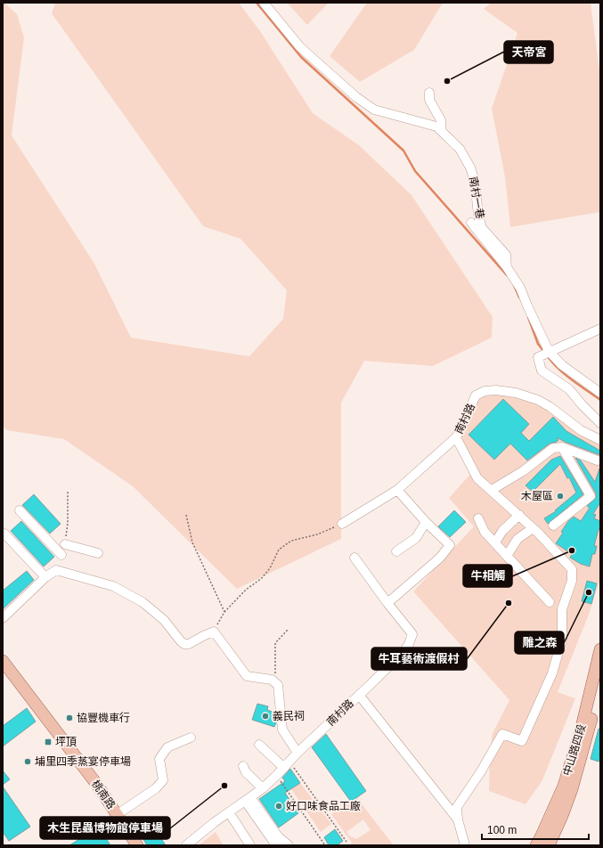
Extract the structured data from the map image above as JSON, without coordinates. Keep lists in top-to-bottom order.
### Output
{
  "streets": {
    "main road": ["中山路四段", "桃南路"],
    "street": ["南村一巷", "南村路"]
  },
  "places": {
    "other": [
      "天帝宮",
      "木屋區",
      "牛相觸",
      "雕之森",
      "牛耳藝術渡假村",
      "義民祠",
      "協豐機車行",
      "埔里四季蒸宴停車場",
      "木生昆蟲博物館停車場",
      "好口味食品工廠"
    ],
    "transit": ["坪頂"]
  },
  "scale_bar": "100 m"
}
